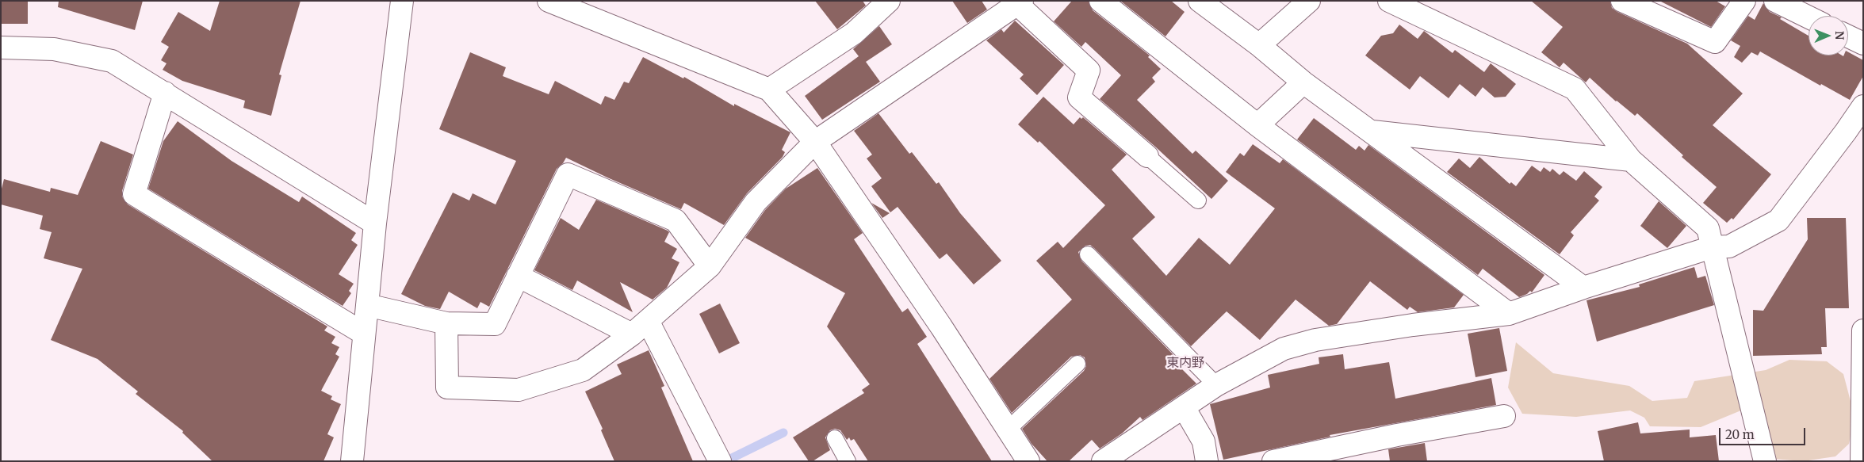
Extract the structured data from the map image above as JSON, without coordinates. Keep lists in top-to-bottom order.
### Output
{
  "districts": ["東内野"],
  "scale_bar": "20 m",
  "north": "right"
}
